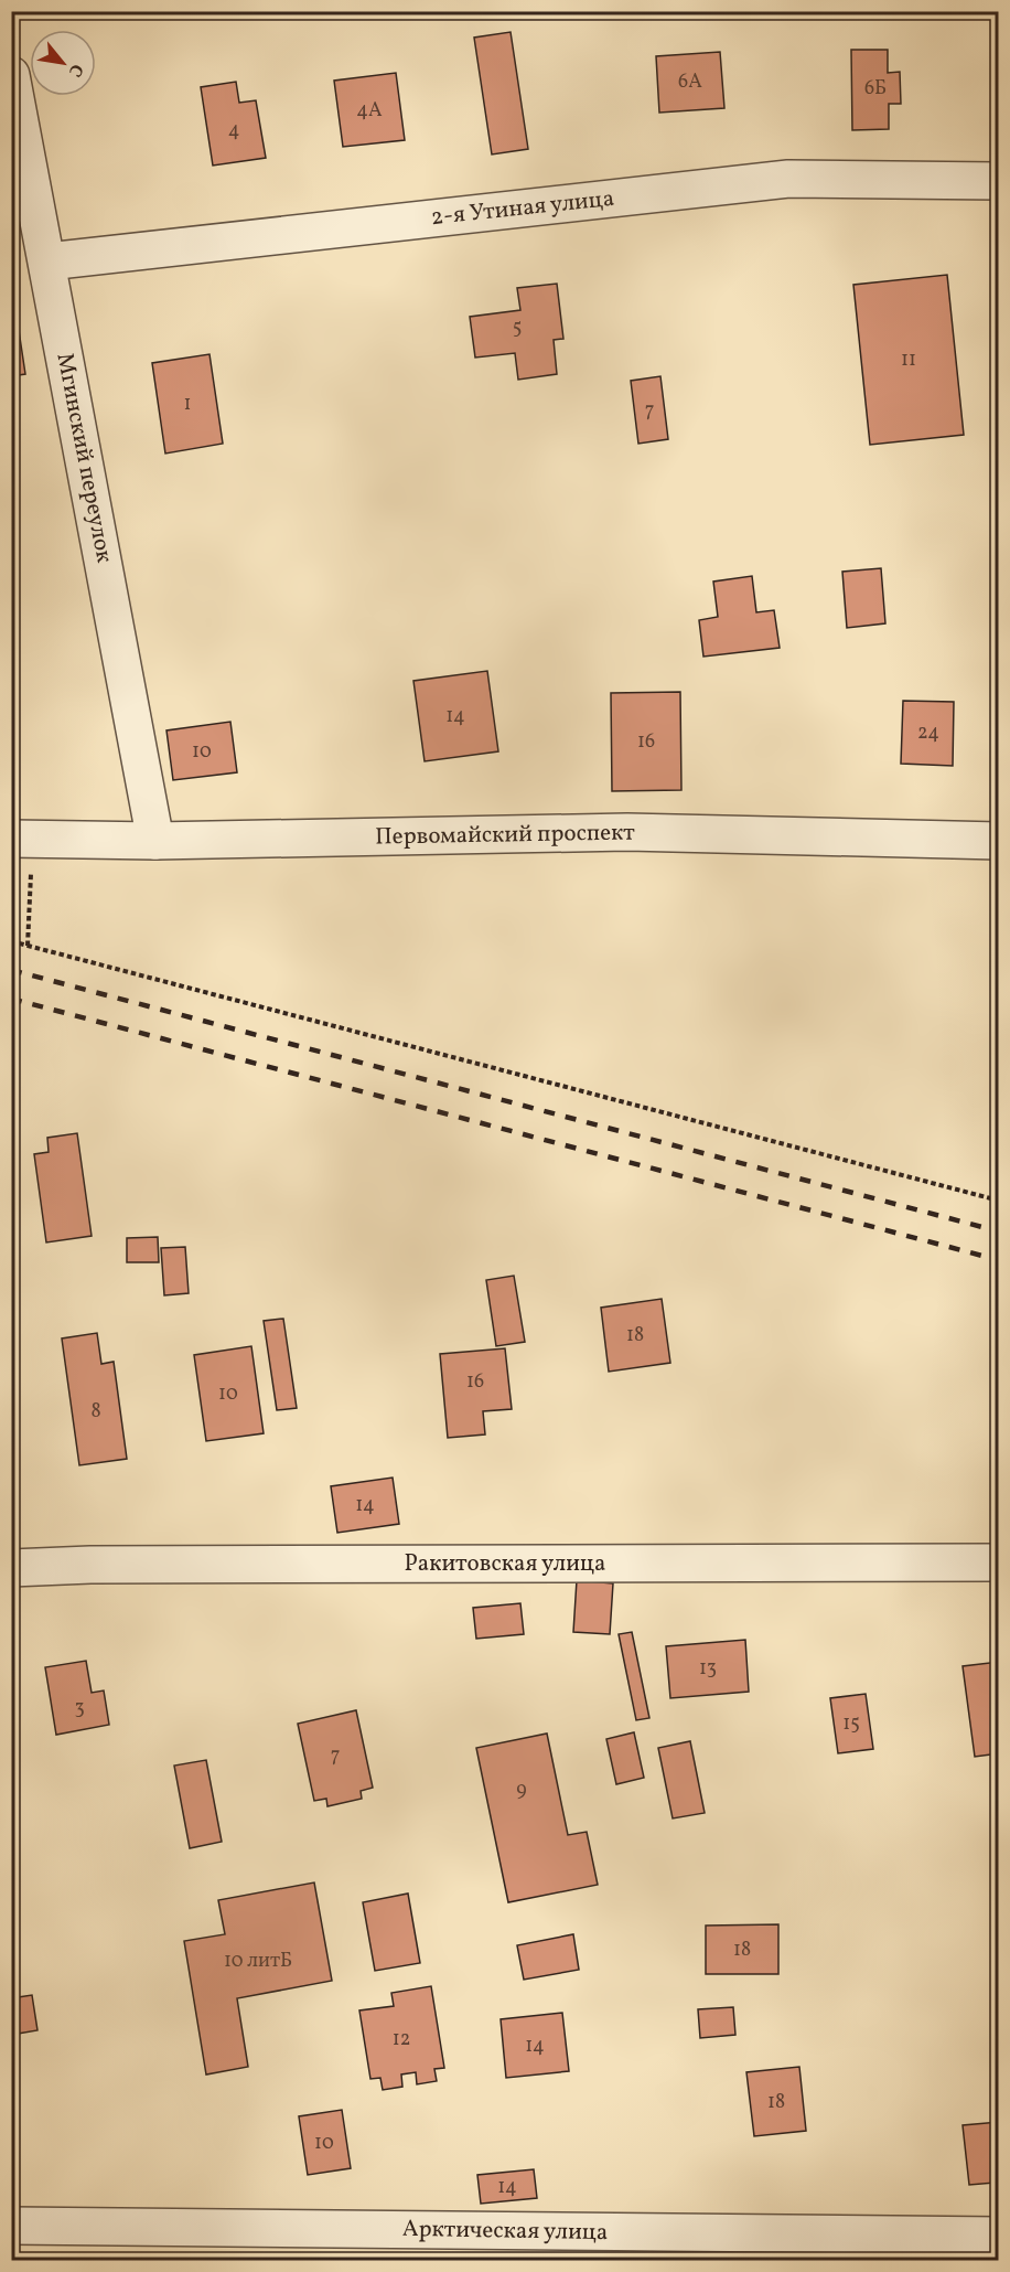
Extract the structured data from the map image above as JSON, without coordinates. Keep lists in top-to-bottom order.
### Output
{
  "streets": {
    "street": [
      "2-я Утиная улица",
      "Мгинский переулок",
      "Первомайский проспект",
      "Ракитовская улица",
      "Арктическая улица"
    ]
  },
  "crossings": [
    ["2-я Утиная улица", "Мгинский переулок"],
    ["Мгинский переулок", "Первомайский проспект"]
  ],
  "house_numbers": [
    "6А",
    "6Б",
    "4А",
    "4",
    "5",
    "11",
    "1",
    "7",
    "14",
    "24",
    "16",
    "10",
    "18",
    "16",
    "10",
    "8",
    "14",
    "13",
    "3",
    "15",
    "7",
    "9",
    "18",
    "10 литБ",
    "12",
    "14",
    "18",
    "10",
    "14"
  ],
  "north": "bottom right"
}
